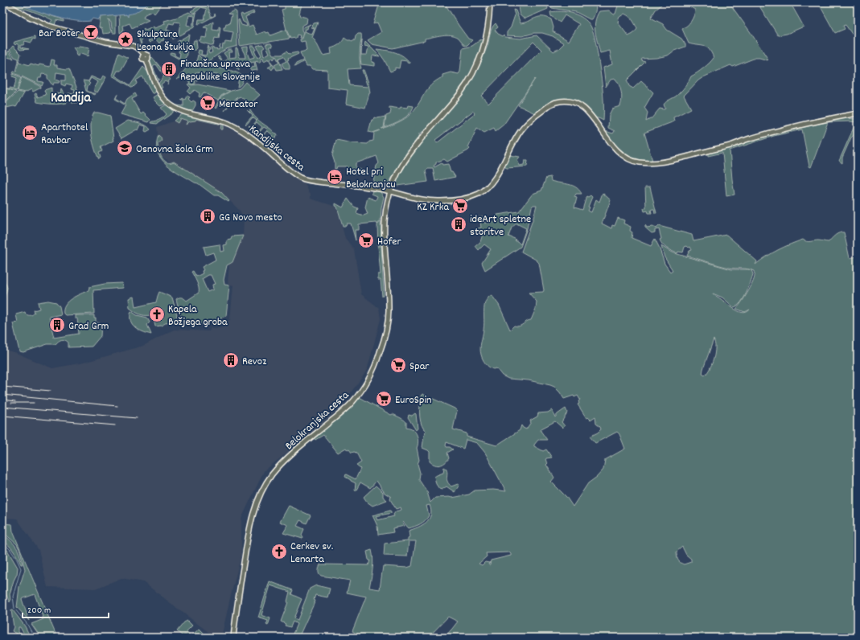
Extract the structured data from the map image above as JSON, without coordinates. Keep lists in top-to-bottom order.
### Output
{
  "streets": {
    "main road": ["Kandijska cesta", "Belokranjska cesta"]
  },
  "crossings": [
    ["Kandijska cesta", "Belokranjska cesta"]
  ],
  "districts": ["Kandija"],
  "places": {
    "bar": ["Bar Boter"],
    "place": ["Skulptura Leona Štuklja"],
    "building": [
      "Finančna uprava Republike Slovenije",
      "GG Novo mesto",
      "ideArt spletne storitve",
      "Grad Grm",
      "Revoz"
    ],
    "supermarket": [
      "Mercator",
      "KZ Krka",
      "Hofer",
      "Spar",
      "EuroSpin"
    ],
    "hotel": ["Aparthotel Ravbar", "Hotel pri Belokranjcu"],
    "school or university": ["Osnovna šola Grm"],
    "church": ["Kapela Božjega groba", "Cerkev sv. Lenarta"]
  },
  "scale_bar": "200 m"
}
